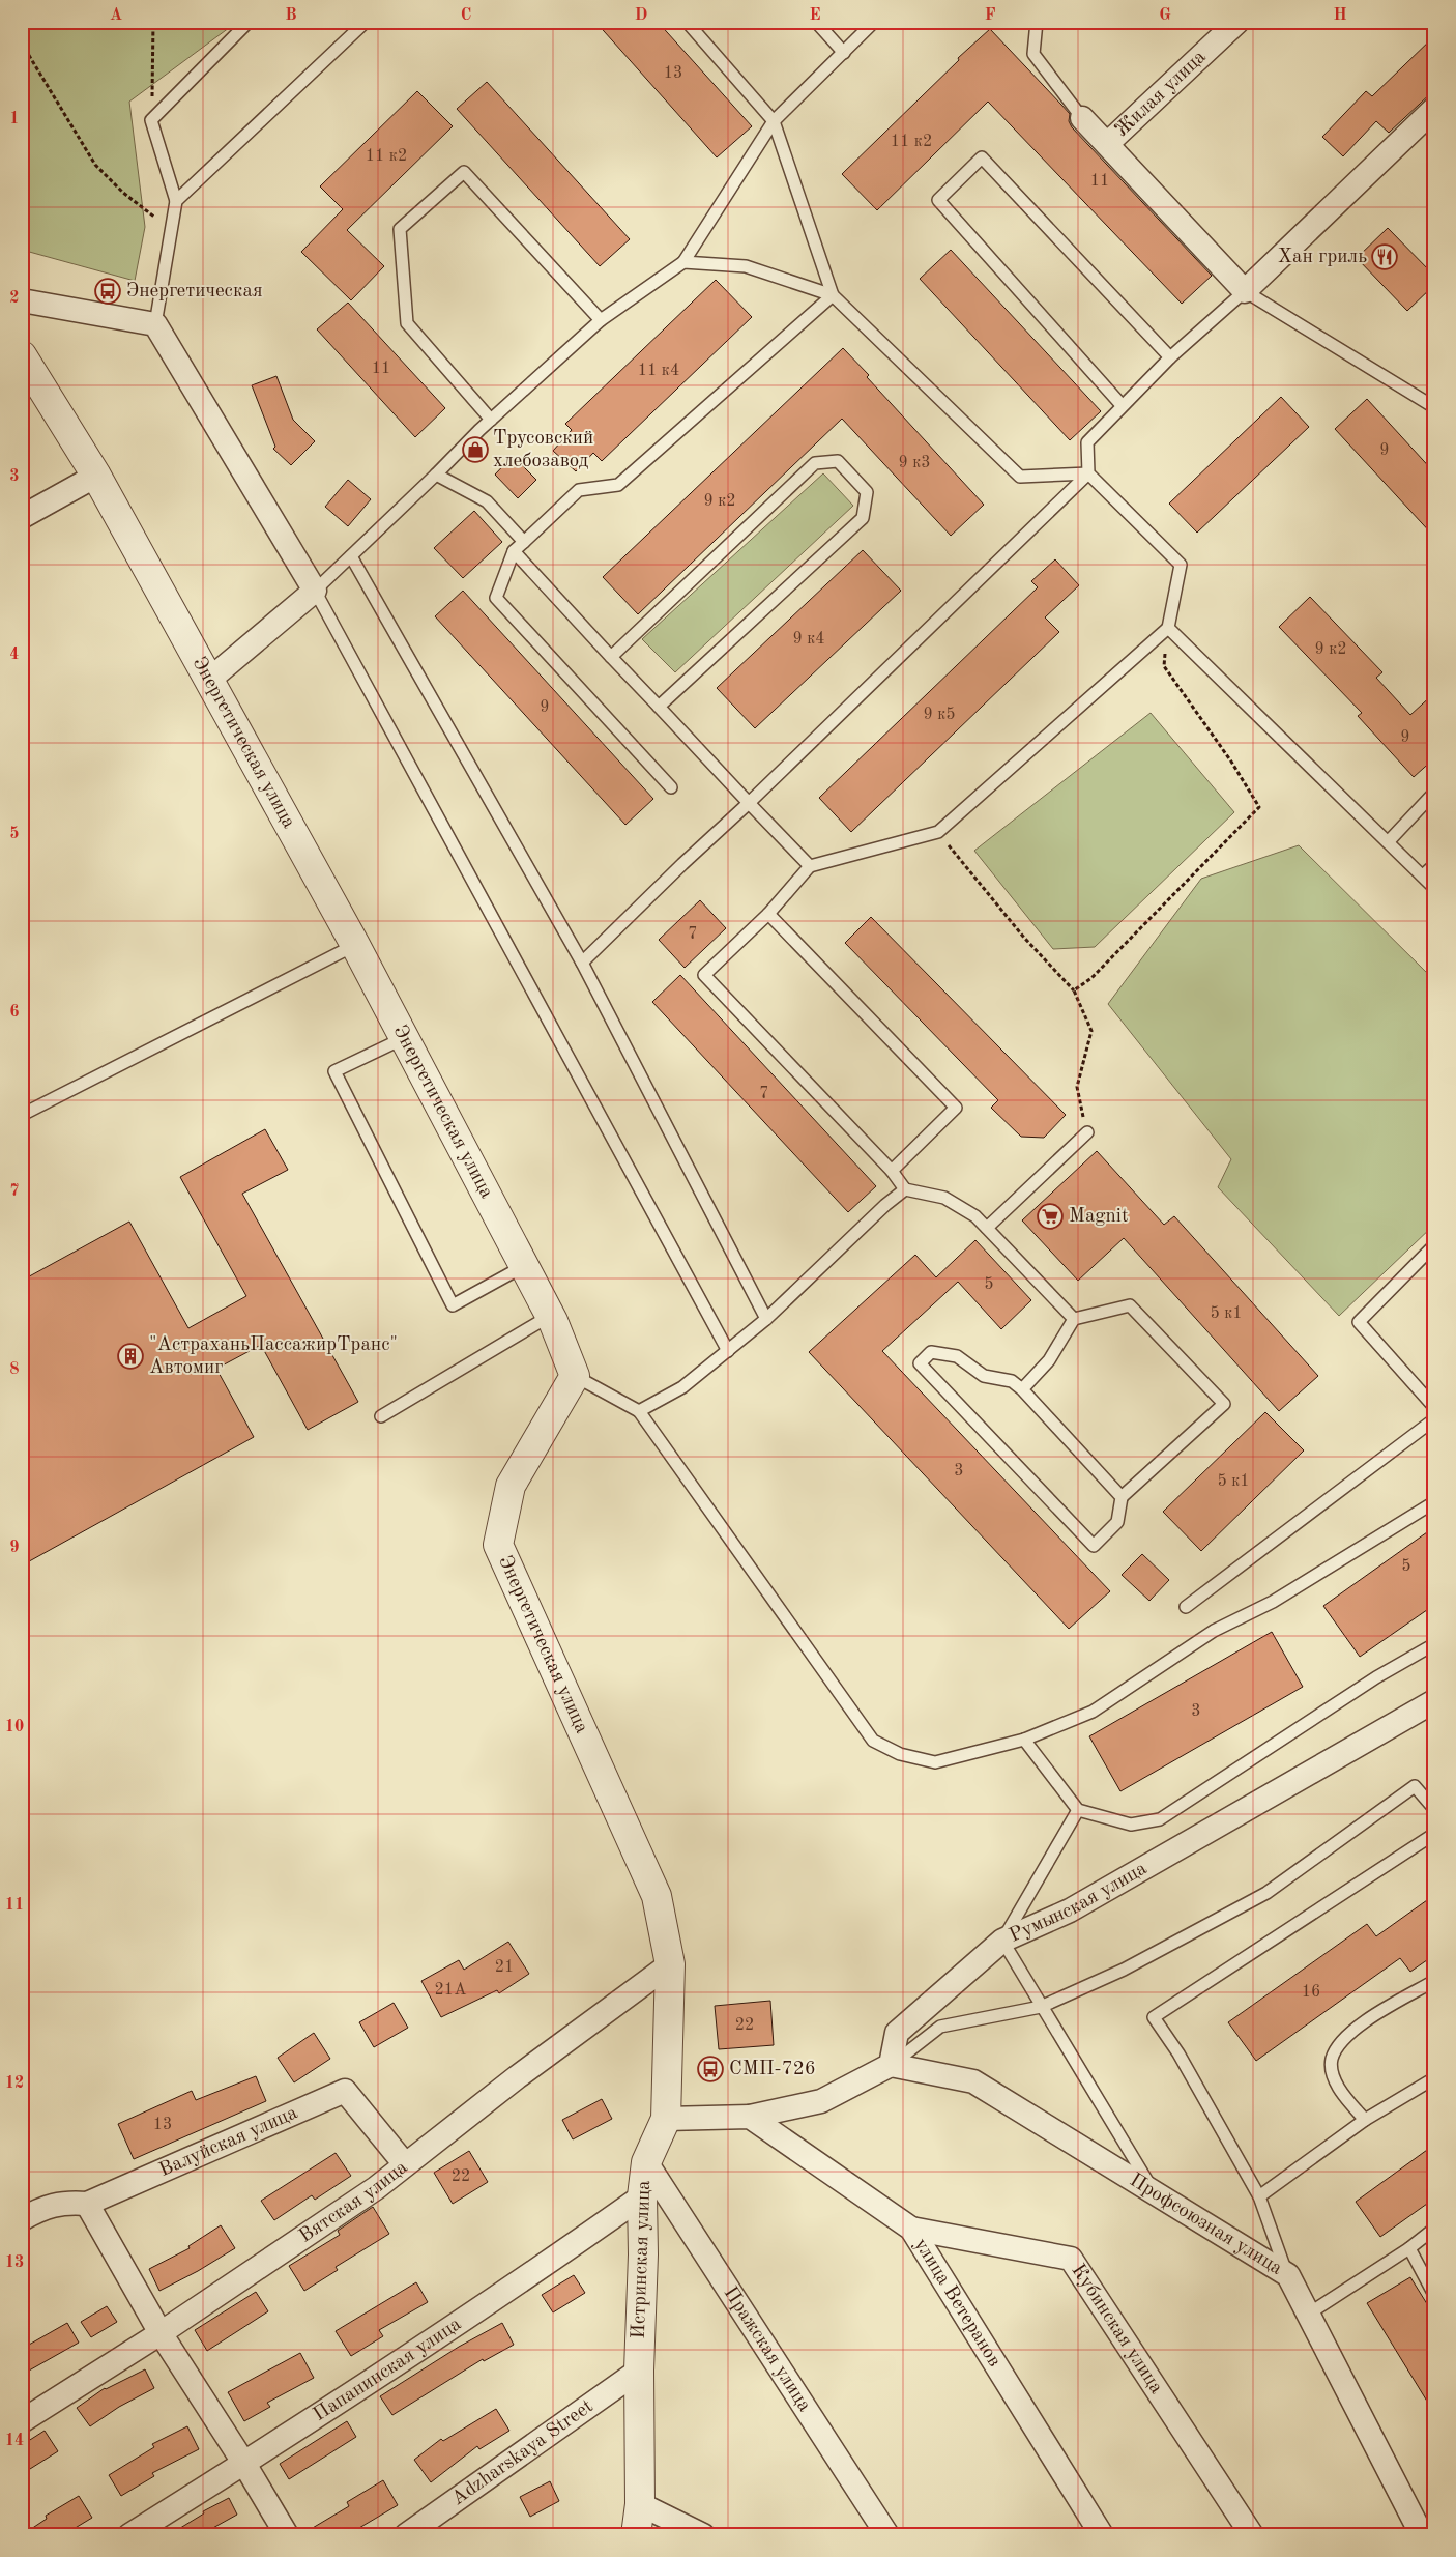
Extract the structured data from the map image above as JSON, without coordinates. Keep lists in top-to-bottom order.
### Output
{
  "streets": {
    "street": [
      "Жилая улица",
      "Энергетическая улица",
      "Румынская улица",
      "Валуйская улица",
      "Вятская улица",
      "Профсоюзная улица",
      "Истринская улица",
      "улица Ветеранов",
      "Кубинская улица",
      "Пражская улица",
      "Папанинская улица",
      "Adzharskaya Street"
    ]
  },
  "crossings": [
    ["Энергетическая улица", "Истринская улица"],
    ["Румынская улица", "Профсоюзная улица"],
    ["Валуйская улица", "Вятская улица"],
    ["Вятская улица", "Истринская улица"],
    ["Истринская улица", "Пражская улица"],
    ["Истринская улица", "Папанинская улица"],
    ["Истринская улица", "Adzharskaya Street"],
    ["улица Ветеранов", "Кубинская улица"]
  ],
  "places": {
    "restaurant": ["Хан гриль"],
    "bus stop": ["Энергетическая", "СМП-726"],
    "shop": ["Трусовский хлебозавод"],
    "supermarket": ["Magnit"],
    "building": ["\"АстраханьПассажирТранс\" Автомиг"]
  },
  "house_numbers": [
    "13",
    "11 к2",
    "11 к2",
    "11",
    "11",
    "11 к4",
    "9",
    "9 к3",
    "9 к2",
    "9 к4",
    "9 к2",
    "9",
    "9 к5",
    "9",
    "7",
    "7",
    "5",
    "5 к1",
    "3",
    "5 к1",
    "5",
    "3",
    "21",
    "21А",
    "16",
    "22",
    "13",
    "22"
  ],
  "grid": {
    "columns": [
      "A",
      "B",
      "C",
      "D",
      "E",
      "F",
      "G",
      "H"
    ],
    "rows": [
      "1",
      "2",
      "3",
      "4",
      "5",
      "6",
      "7",
      "8",
      "9",
      "10",
      "11",
      "12",
      "13",
      "14"
    ]
  }
}
